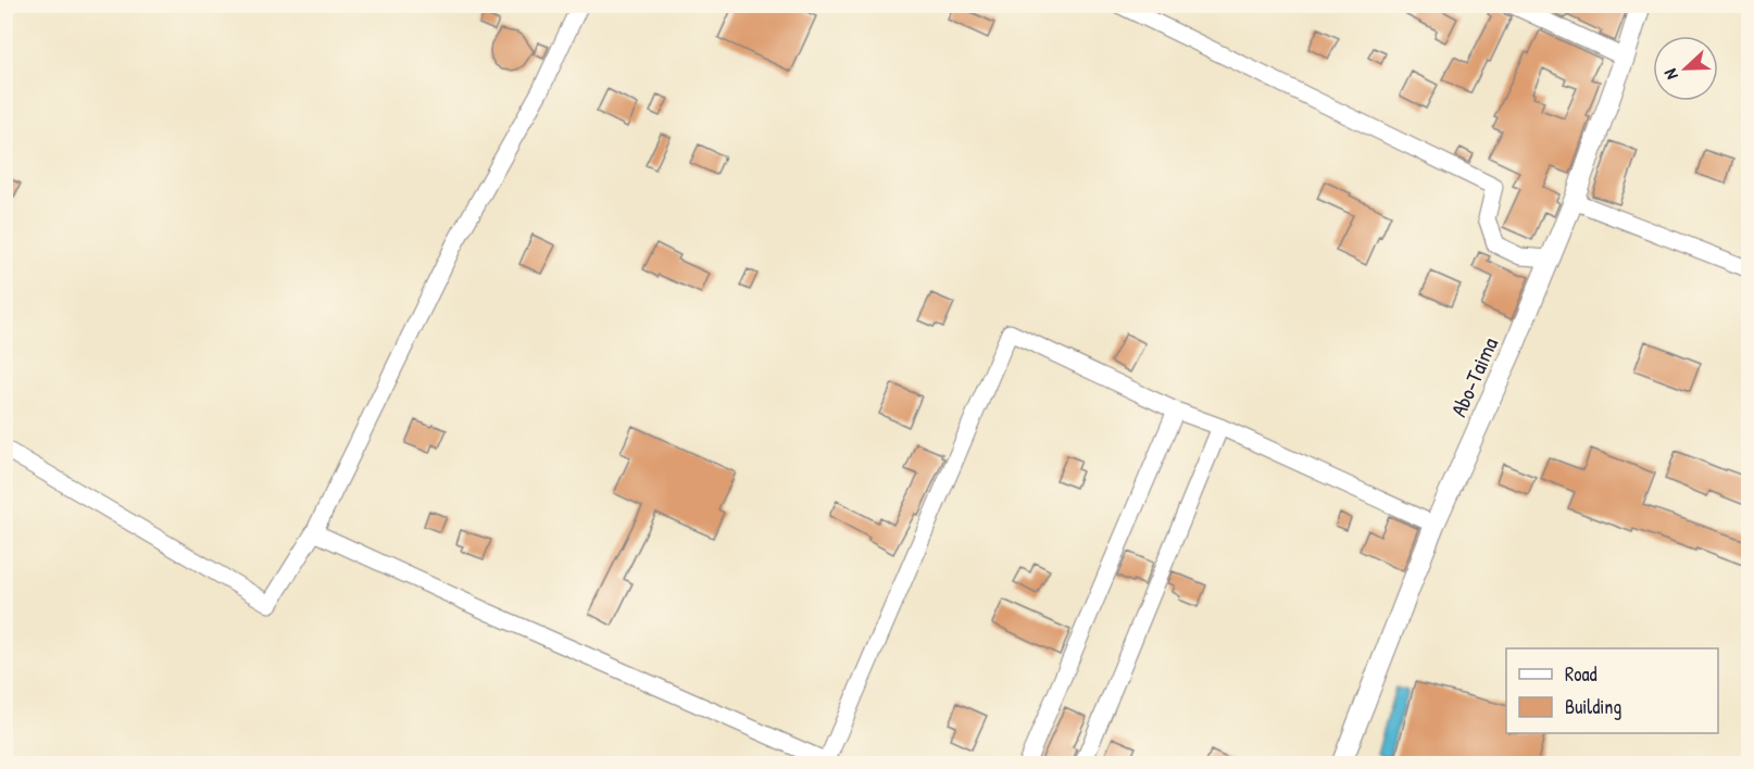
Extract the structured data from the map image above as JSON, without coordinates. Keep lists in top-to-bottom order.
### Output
{
  "streets": {
    "street": ["Abo-Taima"]
  },
  "legend": ["Road", "Building"],
  "north": "left"
}
